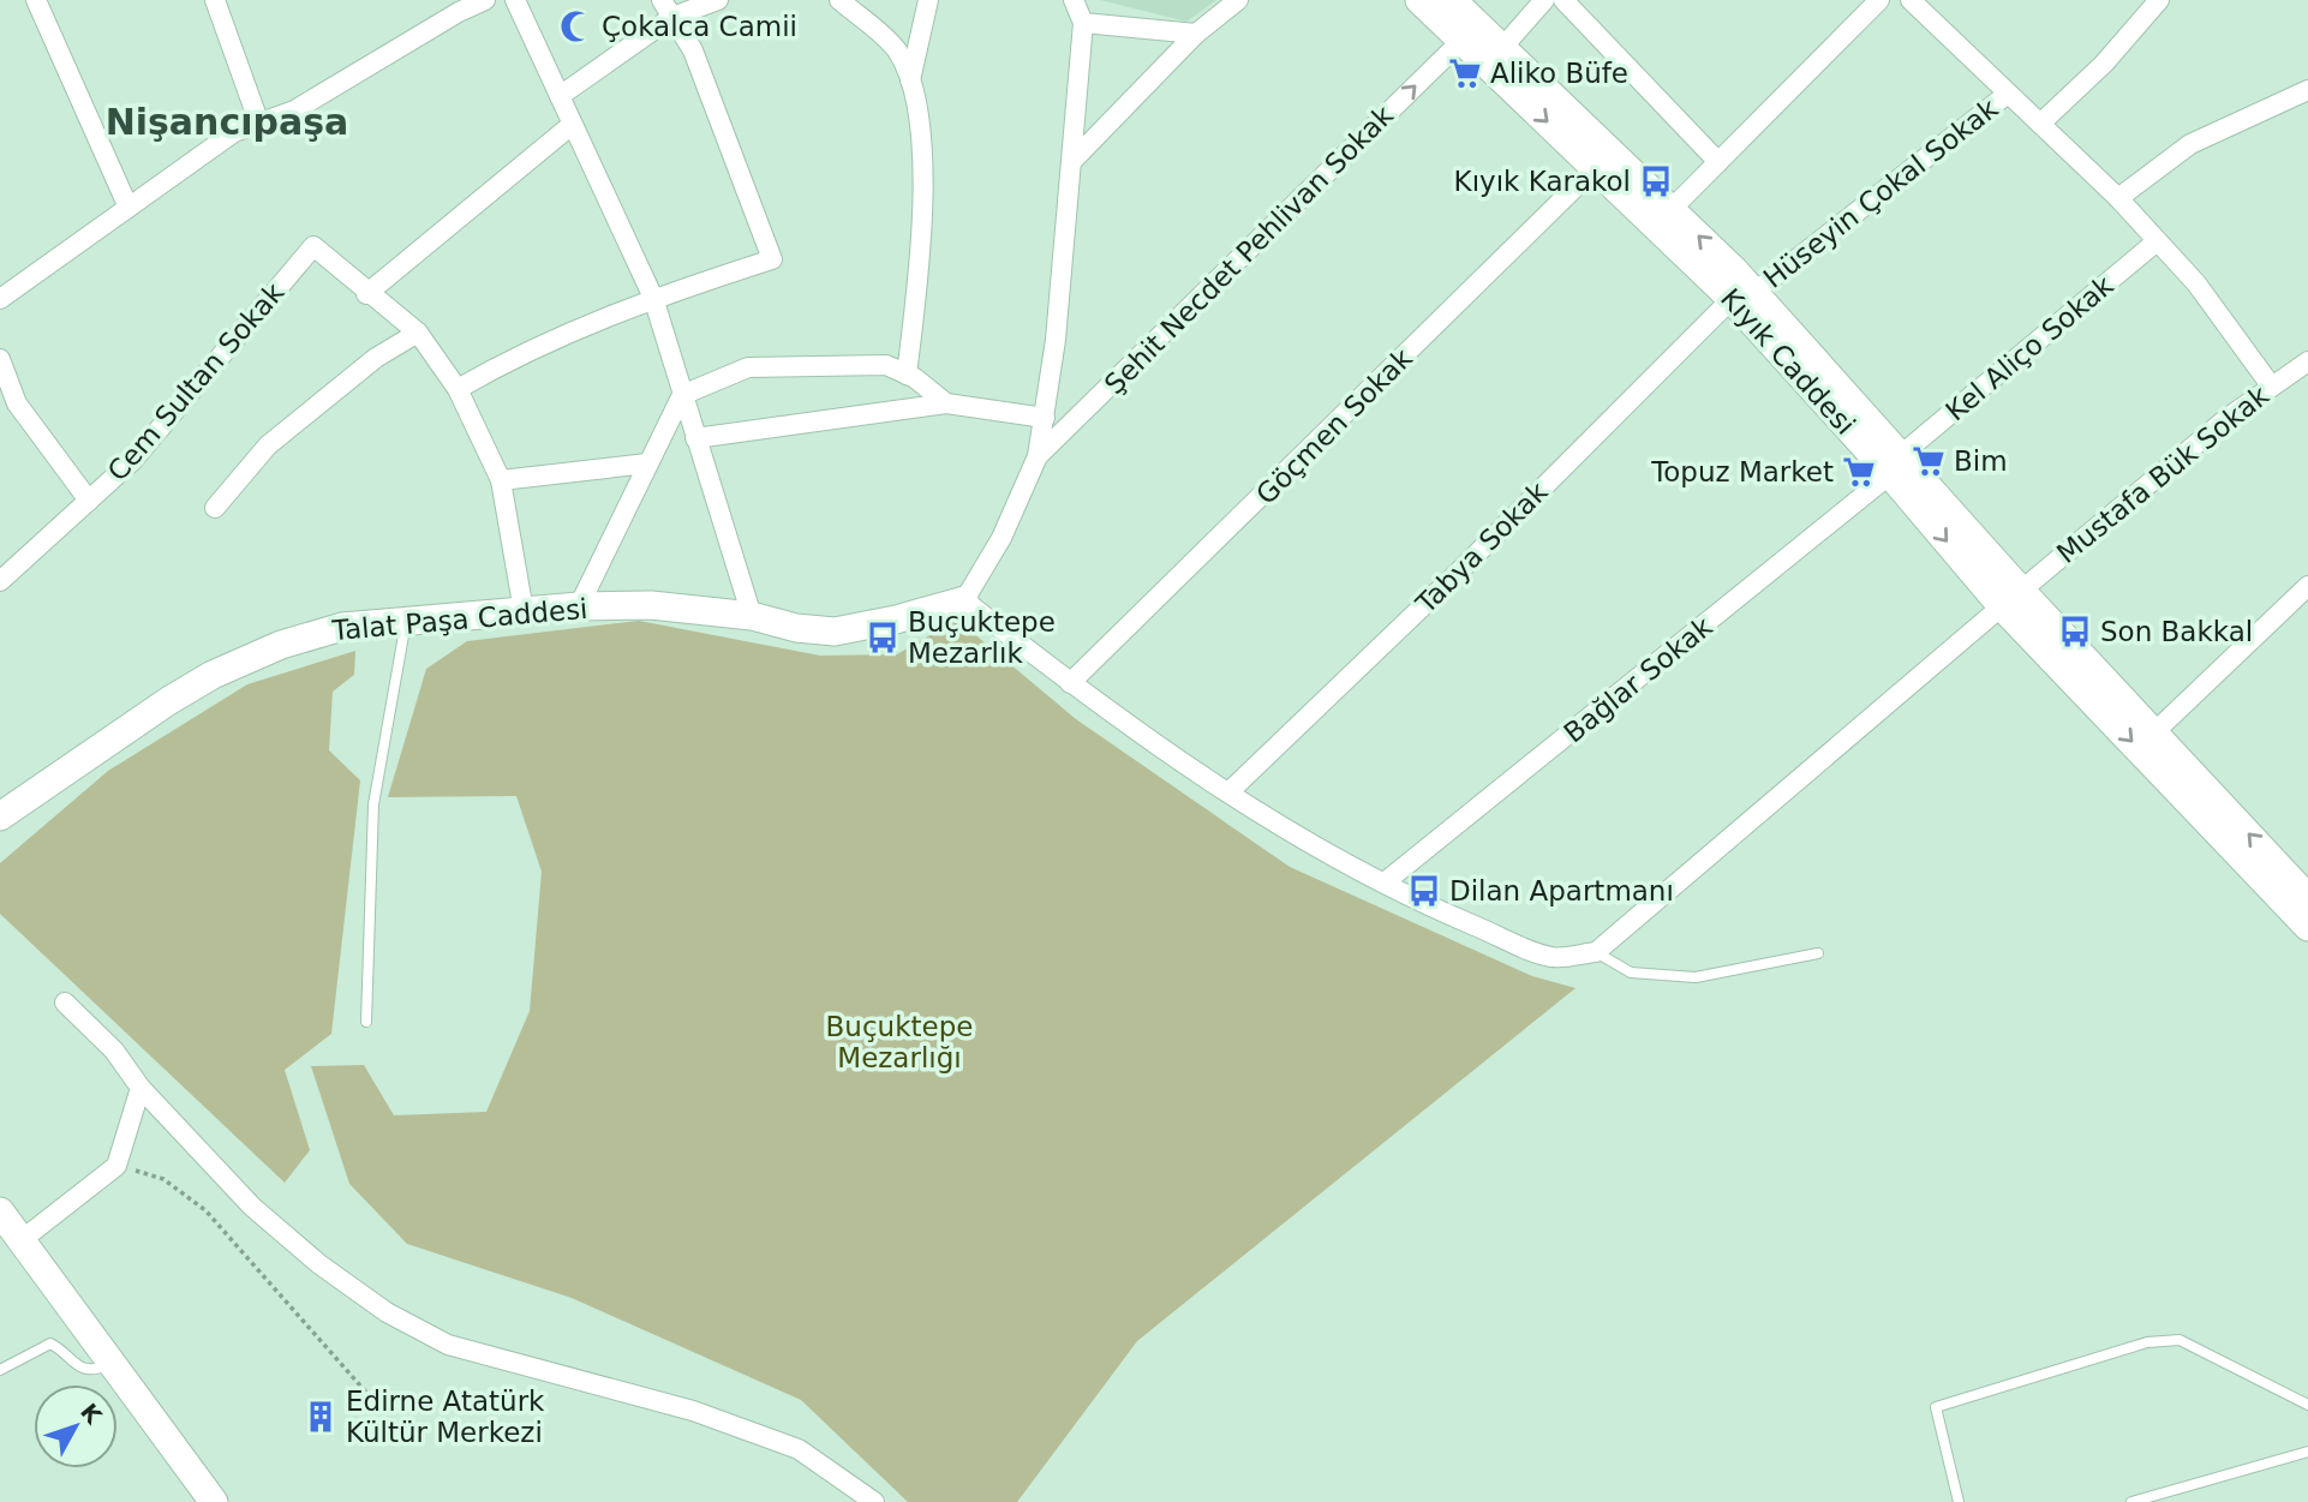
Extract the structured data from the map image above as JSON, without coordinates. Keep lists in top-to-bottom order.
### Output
{
  "streets": {
    "main road": ["Kıyık Caddesi", "Talat Paşa Caddesi"],
    "street": [
      "Hüseyin Çokal Sokak",
      "Şehit Necdet Pehlivan Sokak",
      "Kel Aliço Sokak",
      "Cem Sultan Sokak",
      "Göçmen Sokak",
      "Mustafa Bük Sokak",
      "Tabya Sokak",
      "Bağlar Sokak"
    ]
  },
  "crossings": [
    ["Hüseyin Çokal Sokak", "Kıyık Caddesi"],
    ["Hüseyin Çokal Sokak", "Tabya Sokak"],
    ["Şehit Necdet Pehlivan Sokak", "Kıyık Caddesi"],
    ["Kel Aliço Sokak", "Kıyık Caddesi"],
    ["Kel Aliço Sokak", "Bağlar Sokak"],
    ["Kıyık Caddesi", "Göçmen Sokak"],
    ["Kıyık Caddesi", "Mustafa Bük Sokak"],
    ["Kıyık Caddesi", "Tabya Sokak"],
    ["Kıyık Caddesi", "Bağlar Sokak"]
  ],
  "one_way": ["Şehit Necdet Pehlivan Sokak"],
  "districts": ["Nişancıpaşa"],
  "parks": ["Buçuktepe Mezarlığı"],
  "places": {
    "mosque": ["Çokalca Camii"],
    "supermarket": ["Aliko Büfe", "Bim", "Topuz Market"],
    "bus stop": [
      "Kıyık Karakol",
      "Son Bakkal",
      "Buçuktepe Mezarlık",
      "Dilan Apartmanı"
    ],
    "building": ["Edirne Atatürk Kültür Merkezi"]
  },
  "north": "top right"
}
